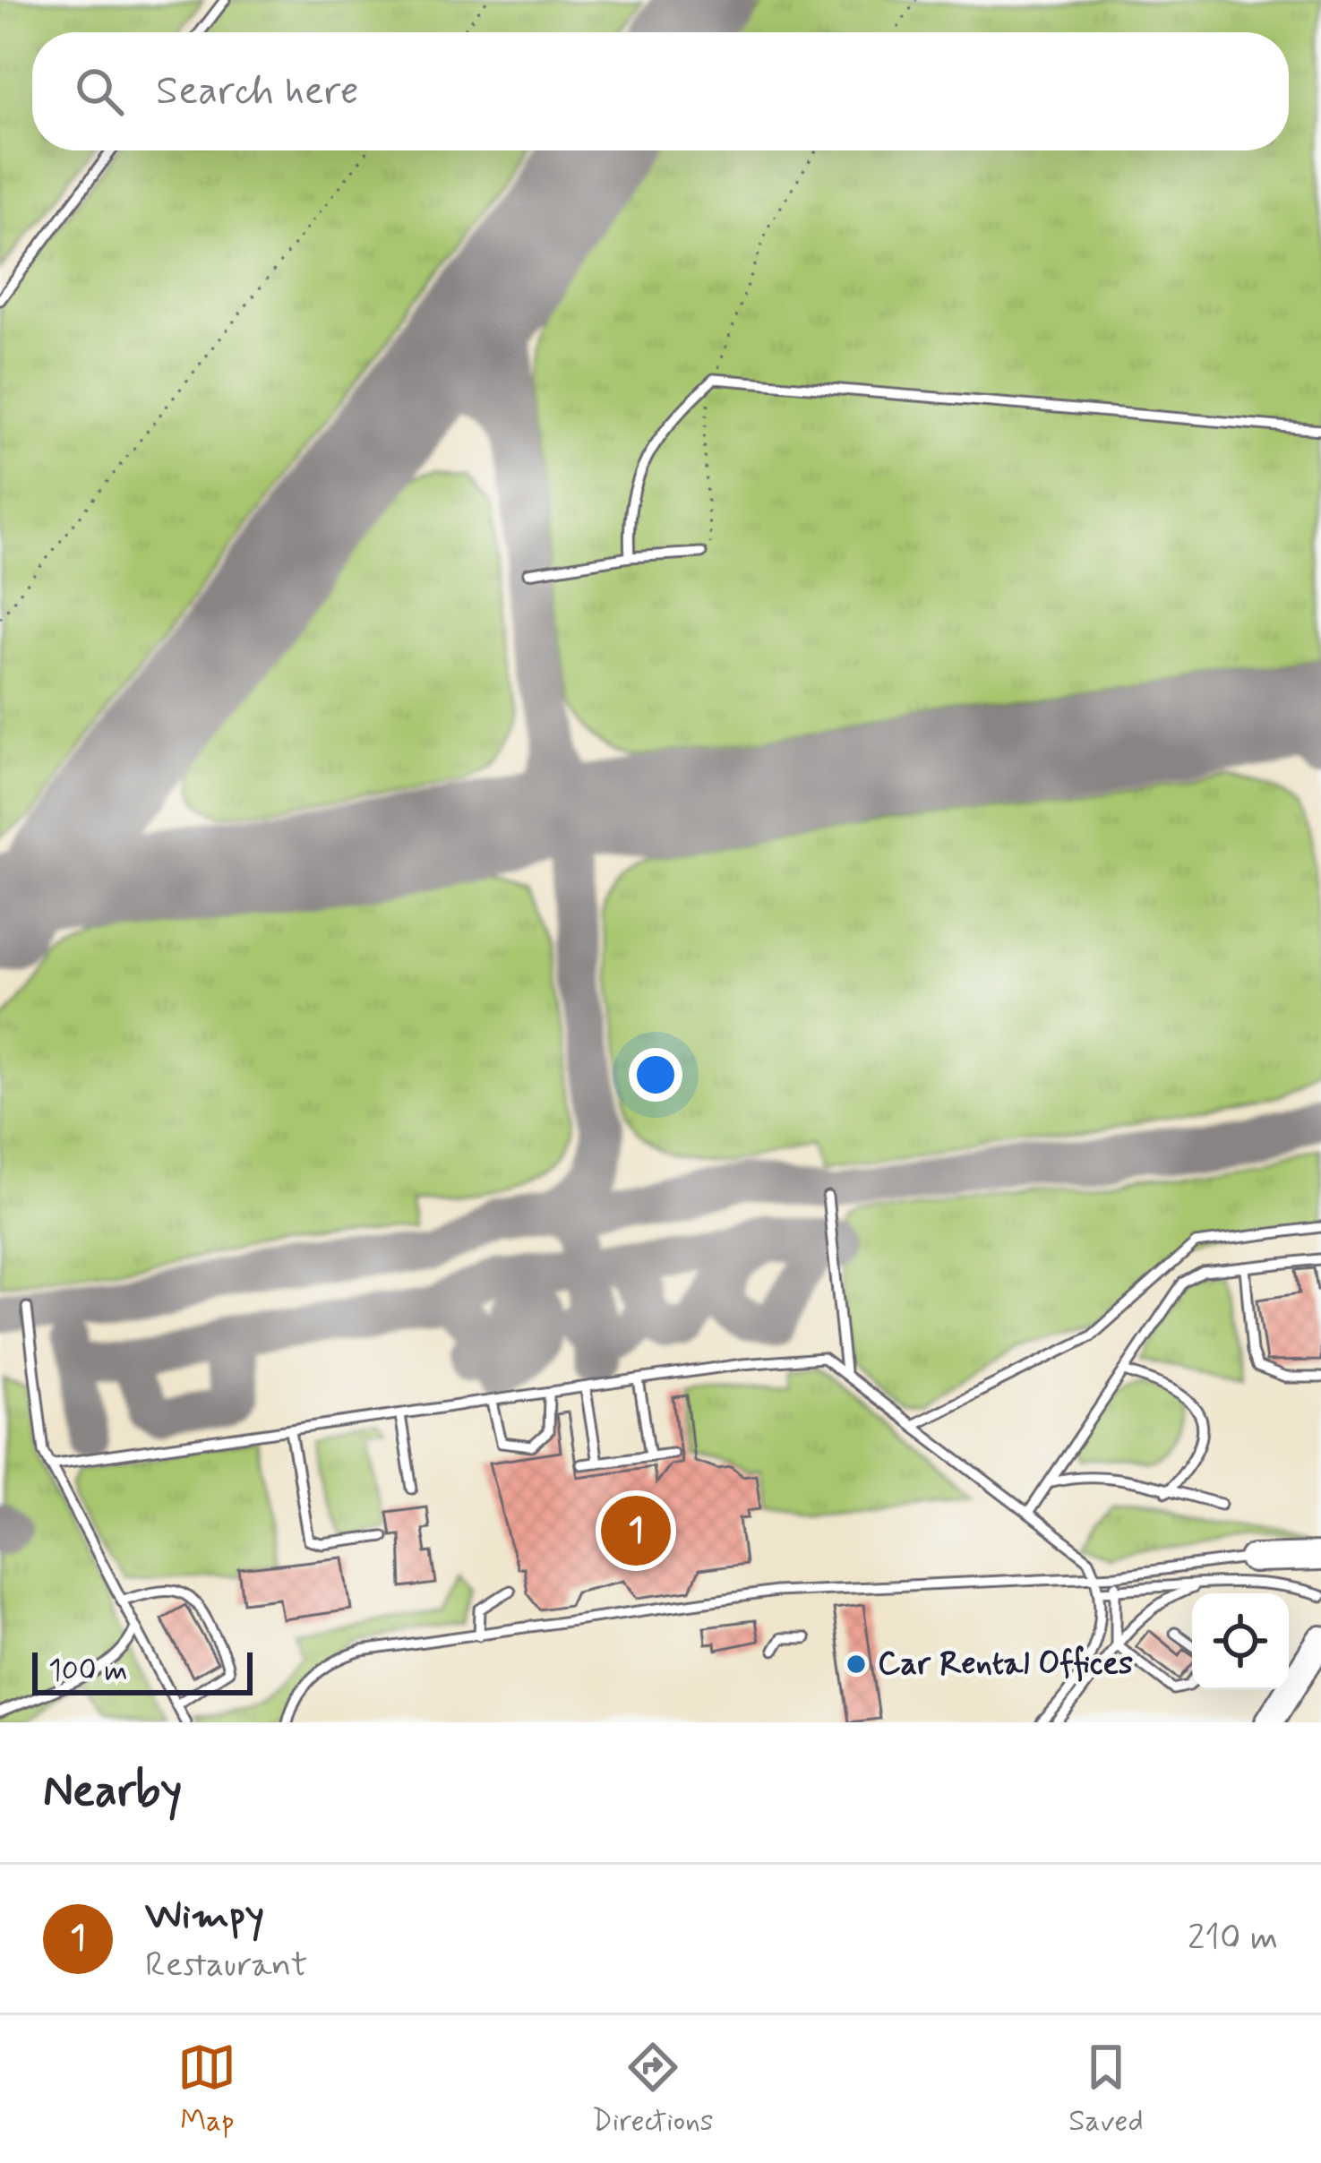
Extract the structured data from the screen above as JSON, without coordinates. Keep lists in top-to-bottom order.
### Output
{
  "places": ["Car Rental Offices"],
  "scale_bar": "100 m",
  "page": {
    "search": "Search here",
    "pins": "1",
    "scale": "100 m",
    "heading": "Nearby",
    "list": [
      {
        "mark": "1",
        "name": "Wimpy",
        "note": "Restaurant",
        "value": "210 m"
      }
    ],
    "nav": ["Map", "Directions", "Saved"]
  }
}
